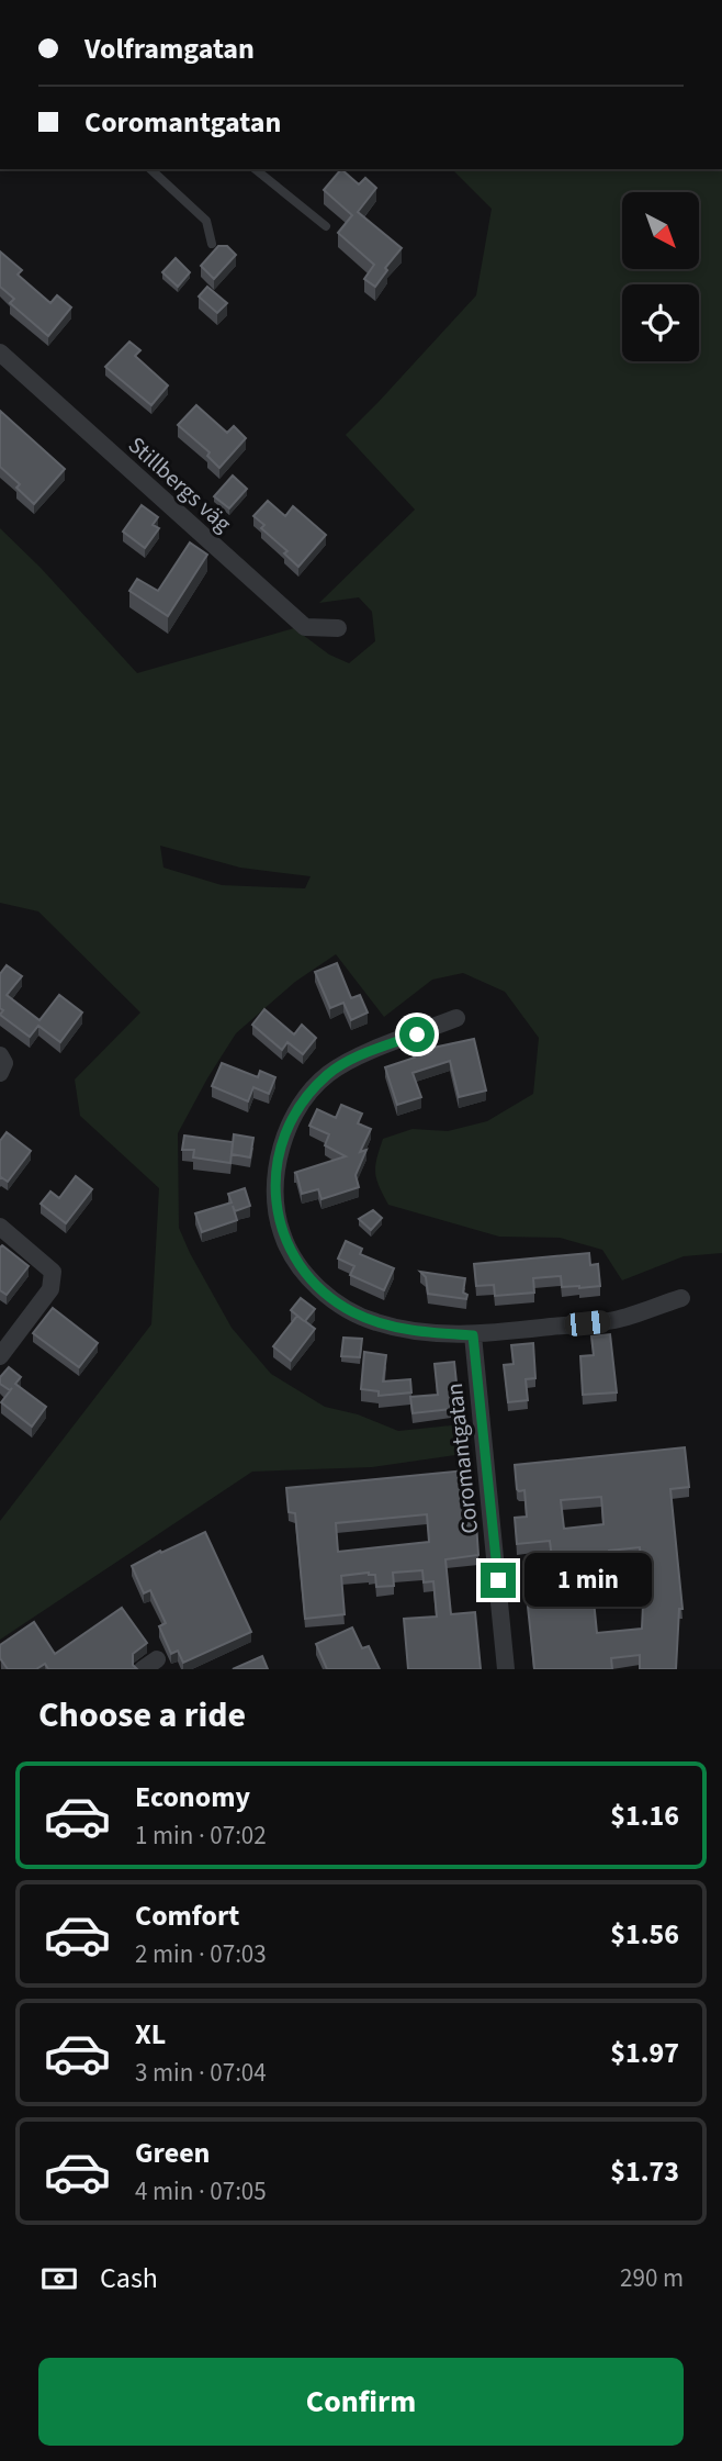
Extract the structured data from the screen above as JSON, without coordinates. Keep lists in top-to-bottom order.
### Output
{
  "streets": {
    "street": ["Stillbergs väg", "Coromantgatan"]
  },
  "north": "bottom right",
  "page": {
    "banner": ["Volframgatan", "Coromantgatan"],
    "bubble": "1 min",
    "heading": "Choose a ride",
    "list": [
      {
        "name": "Economy",
        "note": "1 min · 07:02",
        "value": "$1.16"
      },
      {
        "name": "Comfort",
        "note": "2 min · 07:03",
        "value": "$1.56"
      },
      {
        "name": "XL",
        "note": "3 min · 07:04",
        "value": "$1.97"
      },
      {
        "name": "Green",
        "note": "4 min · 07:05",
        "value": "$1.73"
      }
    ],
    "pay": ["Cash", "290 m"],
    "buttons": "Confirm"
  }
}
